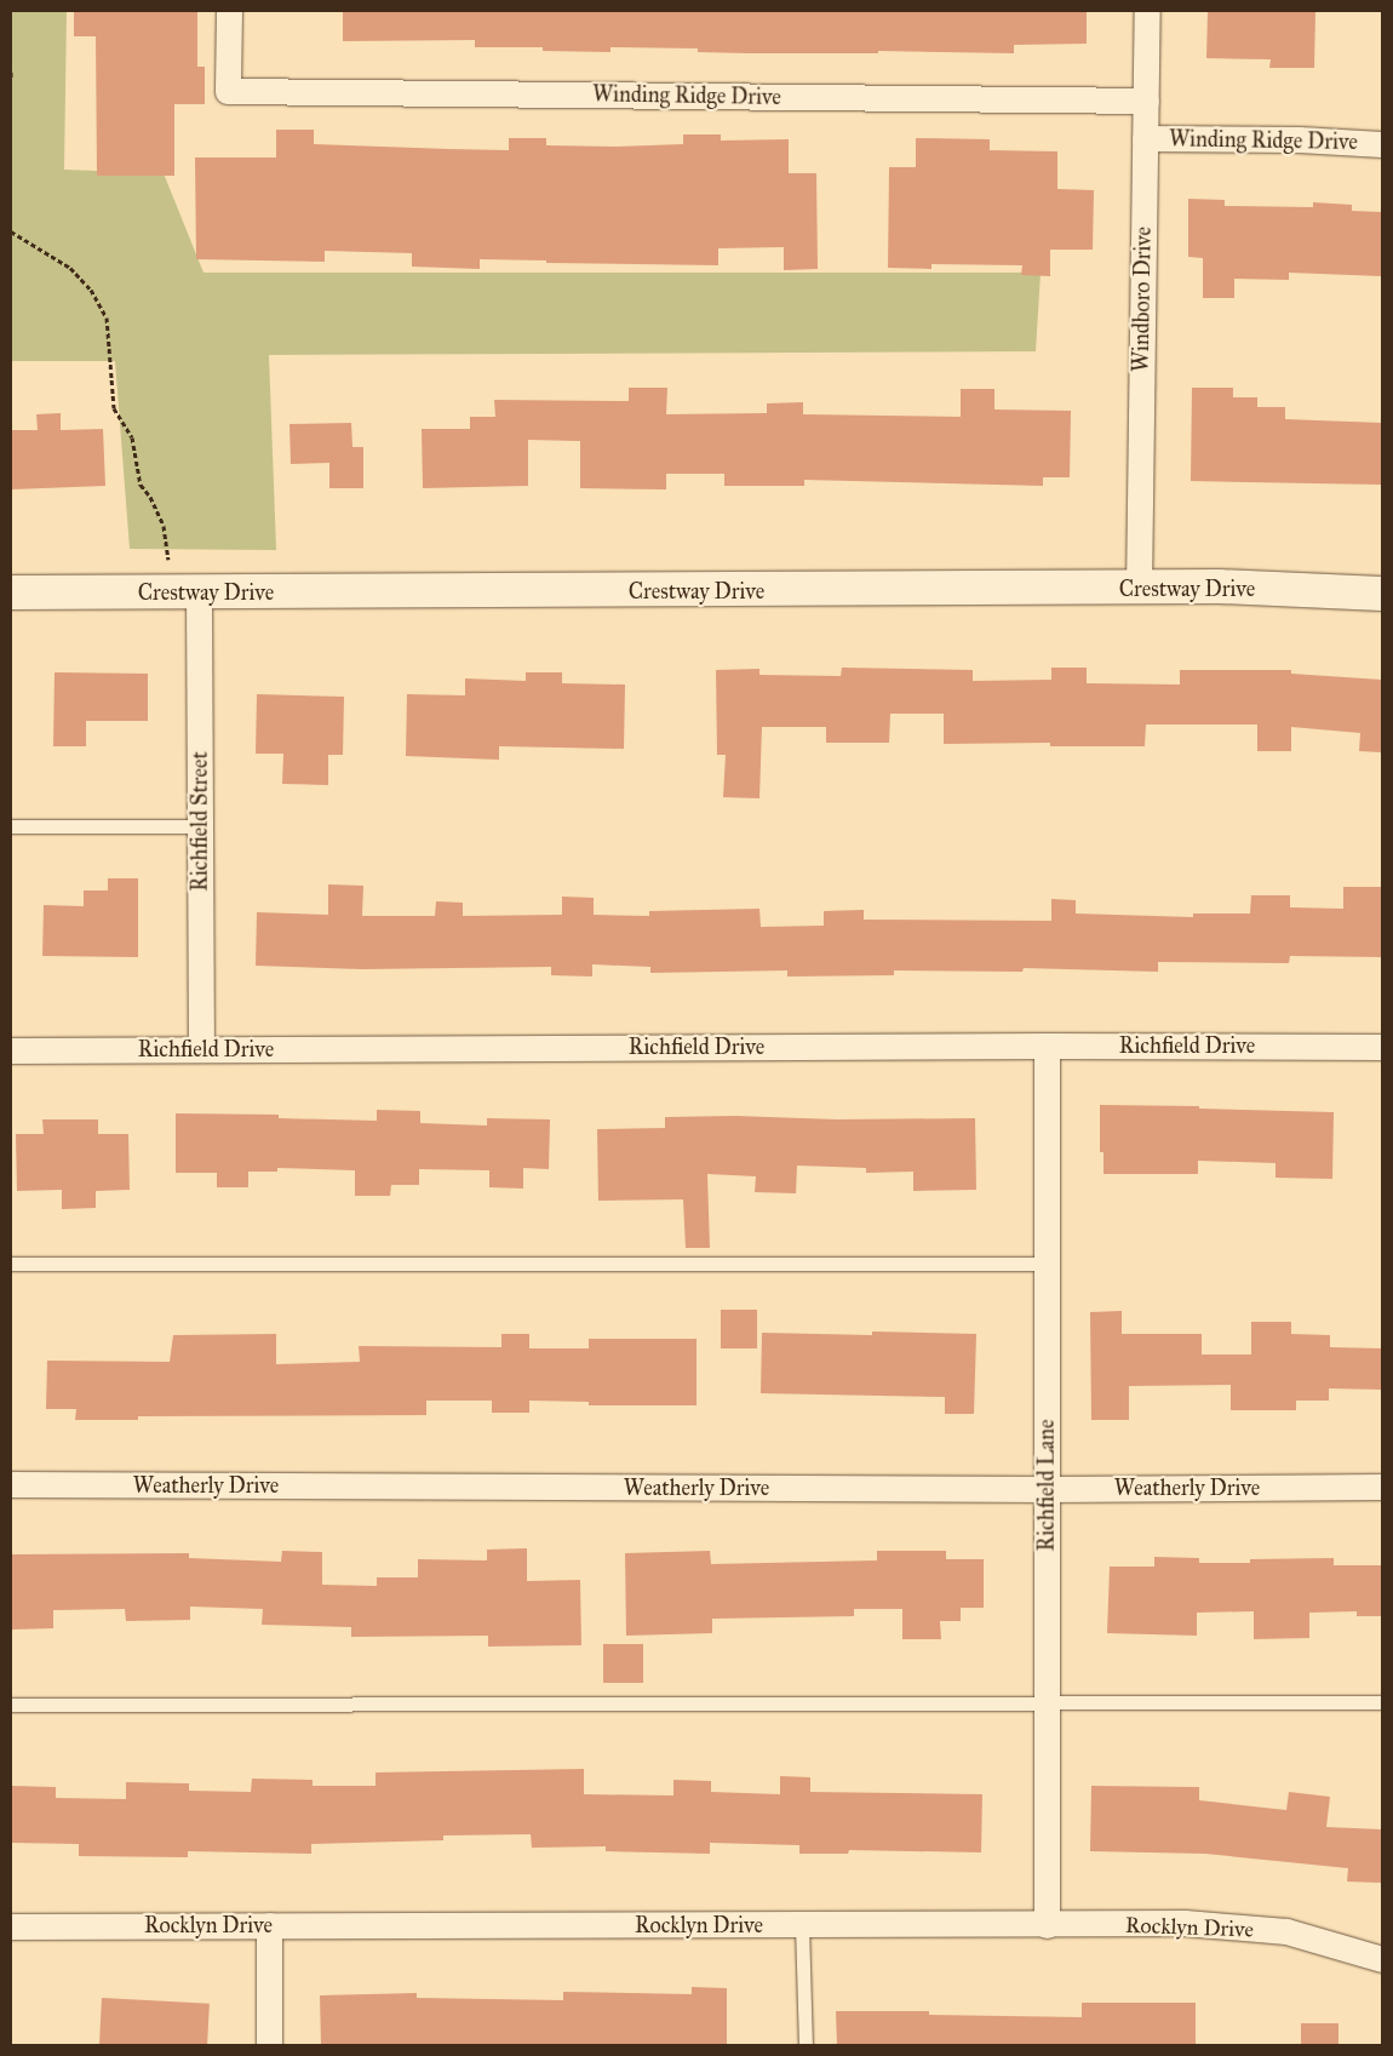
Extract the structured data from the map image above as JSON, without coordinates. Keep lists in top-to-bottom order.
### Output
{
  "streets": {
    "main road": ["Crestway Drive"],
    "street": [
      "Winding Ridge Drive",
      "Windboro Drive",
      "Richfield Street",
      "Richfield Drive",
      "Weatherly Drive",
      "Richfield Lane",
      "Rocklyn Drive"
    ]
  },
  "crossings": [
    ["Winding Ridge Drive", "Windboro Drive"],
    ["Windboro Drive", "Crestway Drive"],
    ["Crestway Drive", "Richfield Street"],
    ["Richfield Street", "Richfield Drive"],
    ["Richfield Drive", "Richfield Lane"],
    ["Weatherly Drive", "Richfield Lane"],
    ["Richfield Lane", "Rocklyn Drive"]
  ]
}
